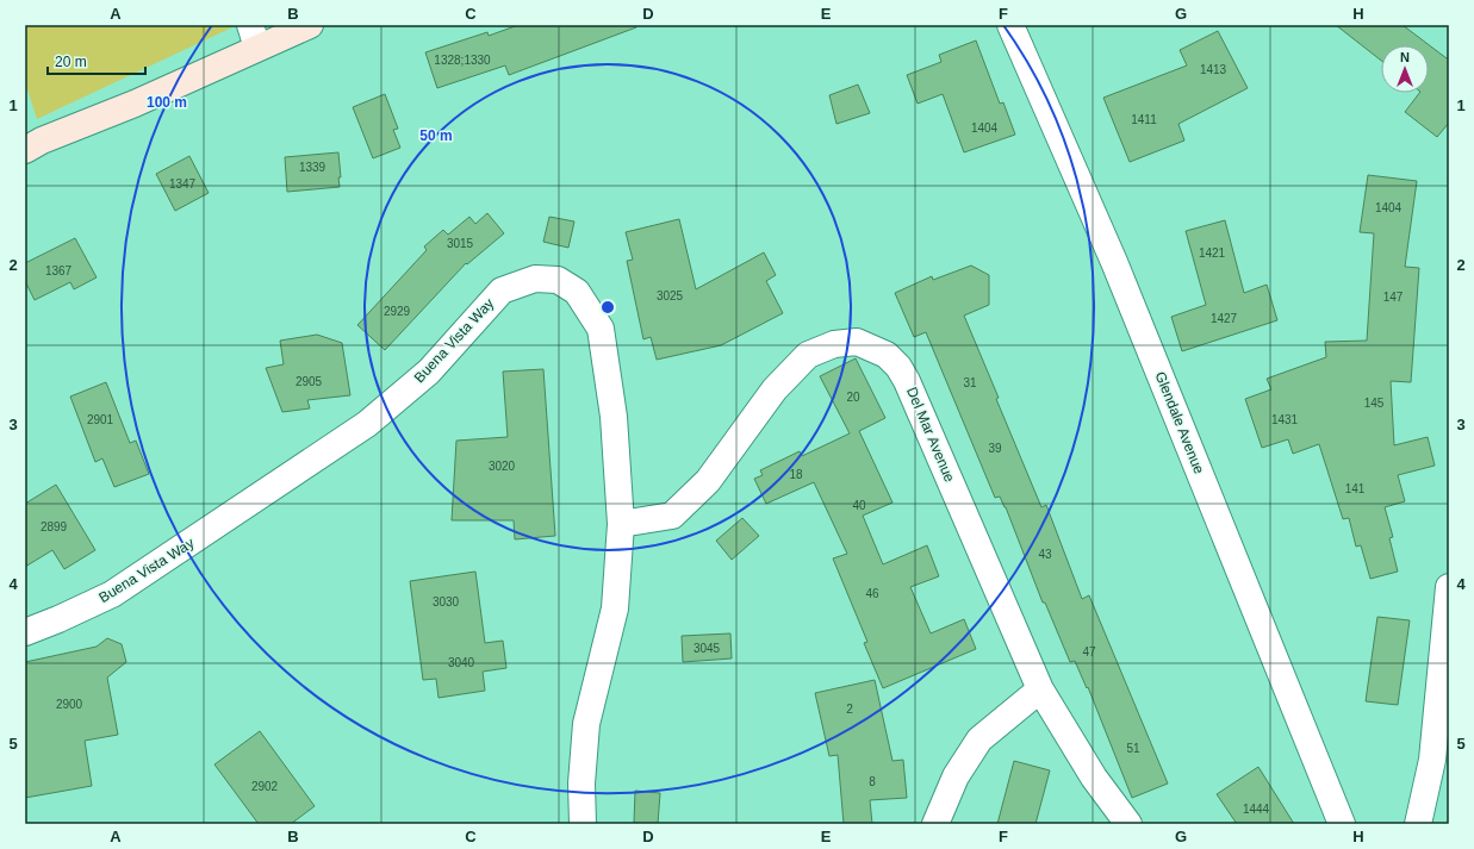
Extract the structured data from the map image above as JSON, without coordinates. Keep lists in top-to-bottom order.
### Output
{
  "streets": {
    "street": ["Buena Vista Way", "Glendale Avenue", "Del Mar Avenue"]
  },
  "crossings": [
    ["Buena Vista Way", "Del Mar Avenue"]
  ],
  "house_numbers": [
    "1328;1330",
    "1413",
    "1411",
    "1404",
    "1339",
    "1347",
    "1404",
    "3015",
    "1421",
    "1367",
    "3025",
    "147",
    "2929",
    "1427",
    "2905",
    "31",
    "20",
    "145",
    "2901",
    "1431",
    "39",
    "3020",
    "18",
    "141",
    "40",
    "2899",
    "43",
    "46",
    "3030",
    "3045",
    "47",
    "3040",
    "2900",
    "2",
    "51",
    "8",
    "2902",
    "1444"
  ],
  "scale_bar": "20 m",
  "north": "top",
  "grid": {
    "columns": [
      "A",
      "B",
      "C",
      "D",
      "E",
      "F",
      "G",
      "H"
    ],
    "rows": [
      "1",
      "2",
      "3",
      "4",
      "5"
    ]
  },
  "rings": ["100 m", "50 m"]
}
